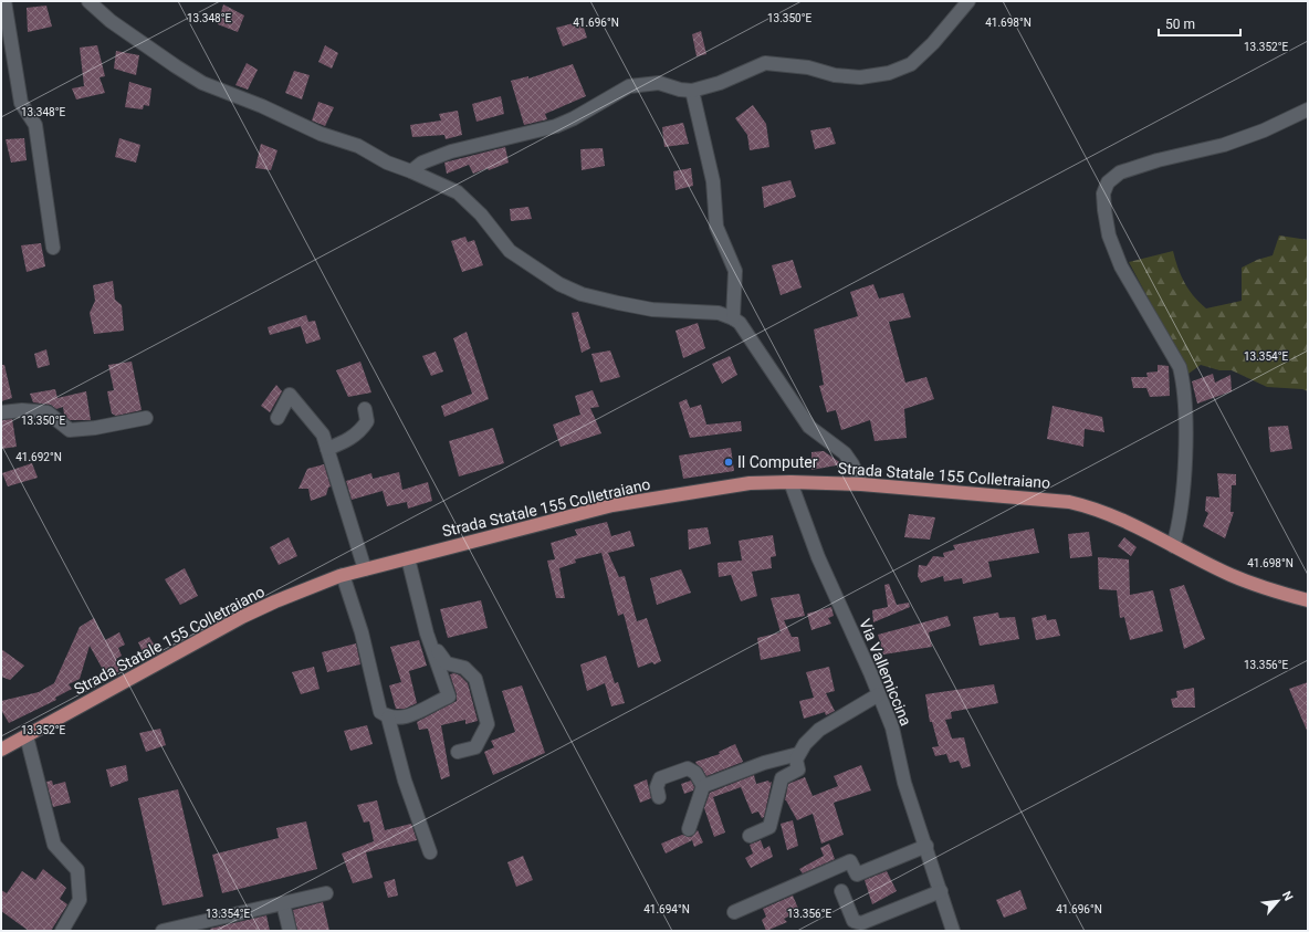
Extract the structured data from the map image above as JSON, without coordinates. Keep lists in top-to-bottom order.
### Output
{
  "streets": {
    "main road": ["Strada Statale 155 Colletraiano"],
    "street": ["Via Vallemiccina"]
  },
  "crossings": [
    ["Strada Statale 155 Colletraiano", "Via Vallemiccina"]
  ],
  "places": ["Il Computer"],
  "scale_bar": "50 m",
  "north": "top right",
  "coordinates": [
    "13.348°E",
    "13.350°E",
    "41.696°N",
    "41.698°N",
    "13.352°E",
    "13.354°E",
    "41.692°N",
    "13.356°E",
    "41.694°N"
  ]
}
